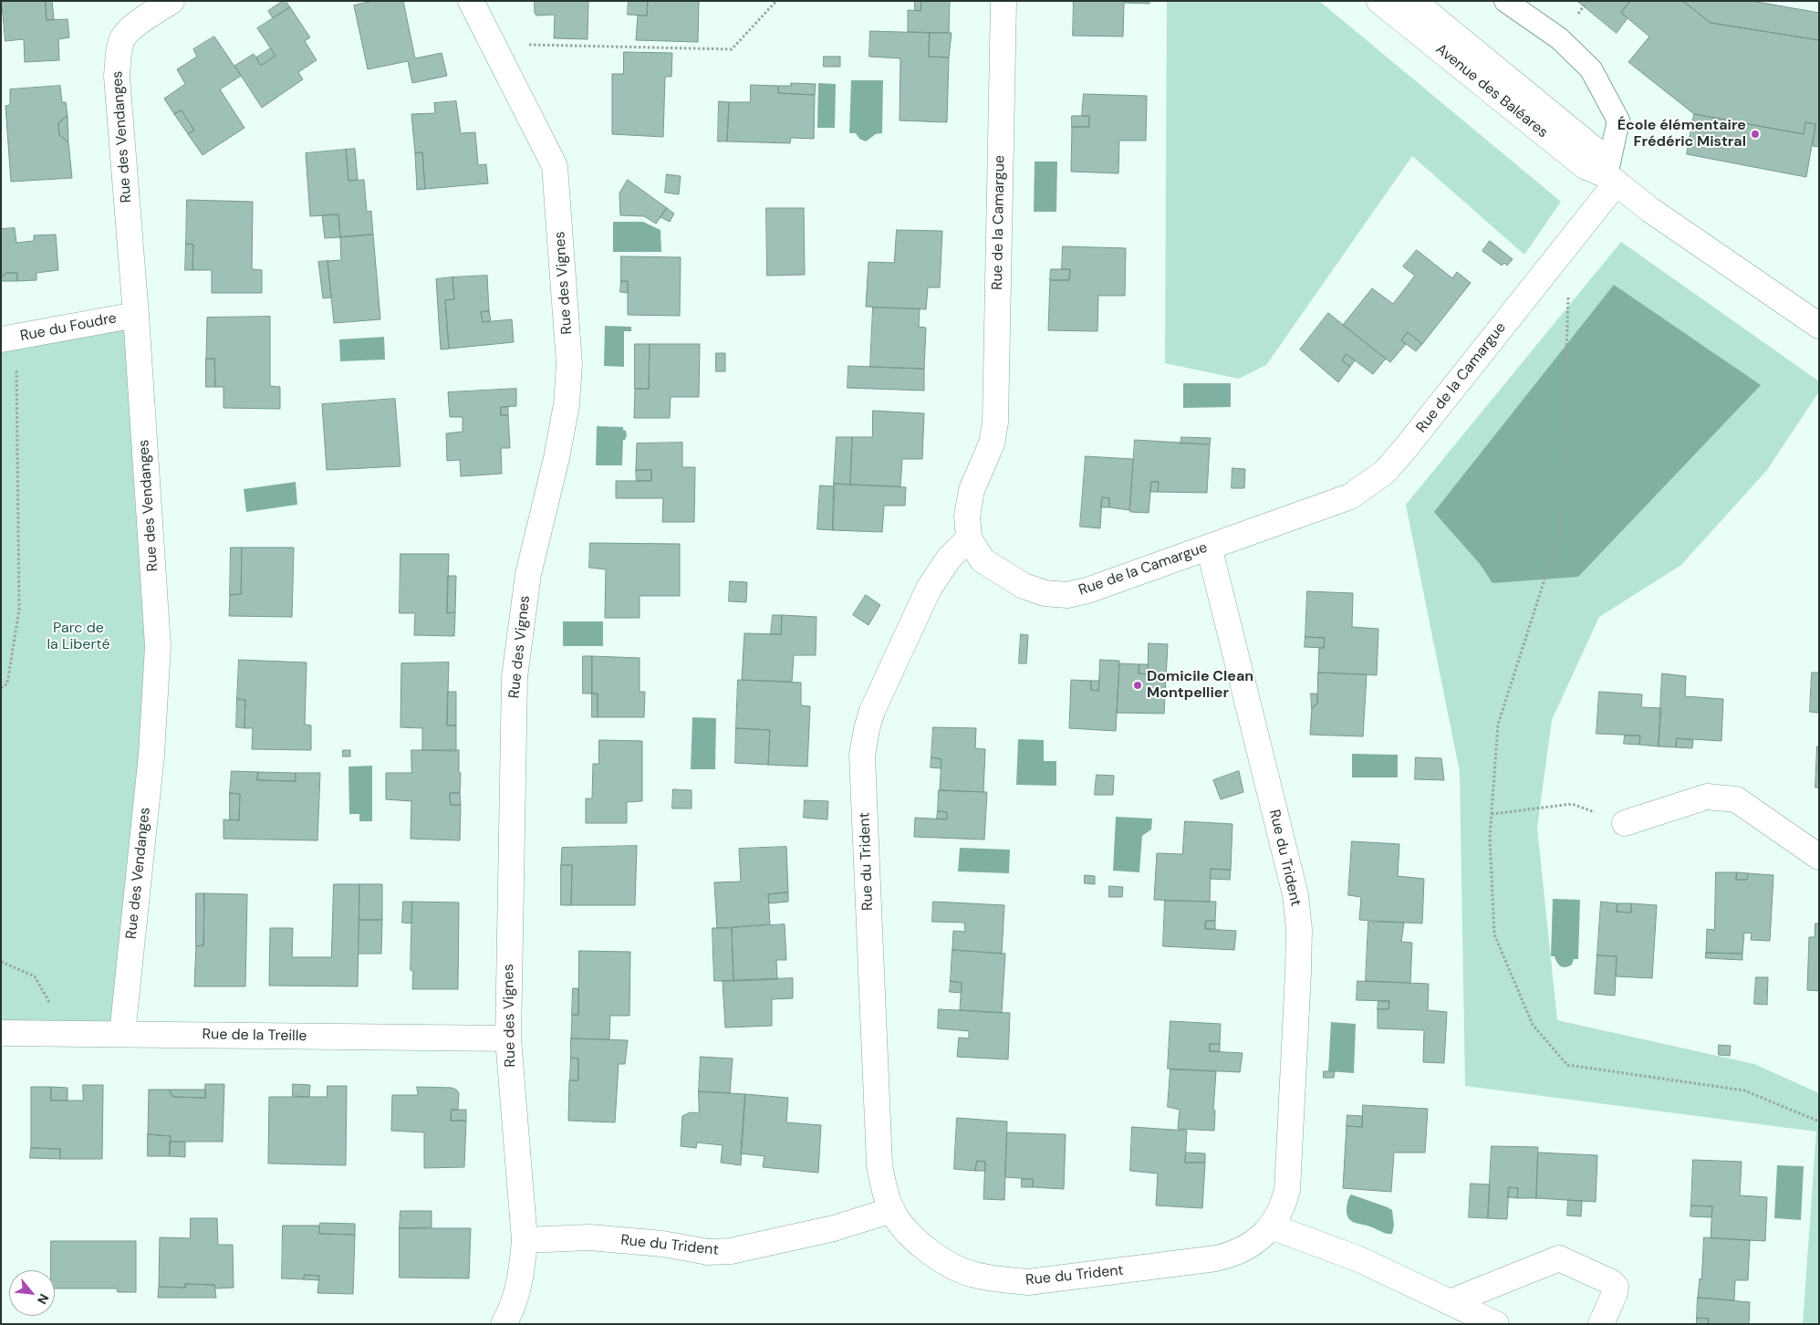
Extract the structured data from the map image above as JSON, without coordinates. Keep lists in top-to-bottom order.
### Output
{
  "streets": {
    "street": [
      "Avenue des Baléares",
      "Rue des Vendanges",
      "Rue de la Camargue",
      "Rue des Vignes",
      "Rue du Foudre",
      "Rue du Trident",
      "Rue de la Treille"
    ]
  },
  "crossings": [
    ["Avenue des Baléares", "Rue de la Camargue"],
    ["Rue des Vendanges", "Rue du Foudre"],
    ["Rue des Vendanges", "Rue de la Treille"],
    ["Rue de la Camargue", "Rue du Trident"],
    ["Rue des Vignes", "Rue du Trident"],
    ["Rue des Vignes", "Rue de la Treille"]
  ],
  "parks": ["Parc de la Liberté"],
  "places": ["École élémentaire Frédéric Mistral", "Domicile Clean Montpellier"],
  "north": "bottom right"
}
